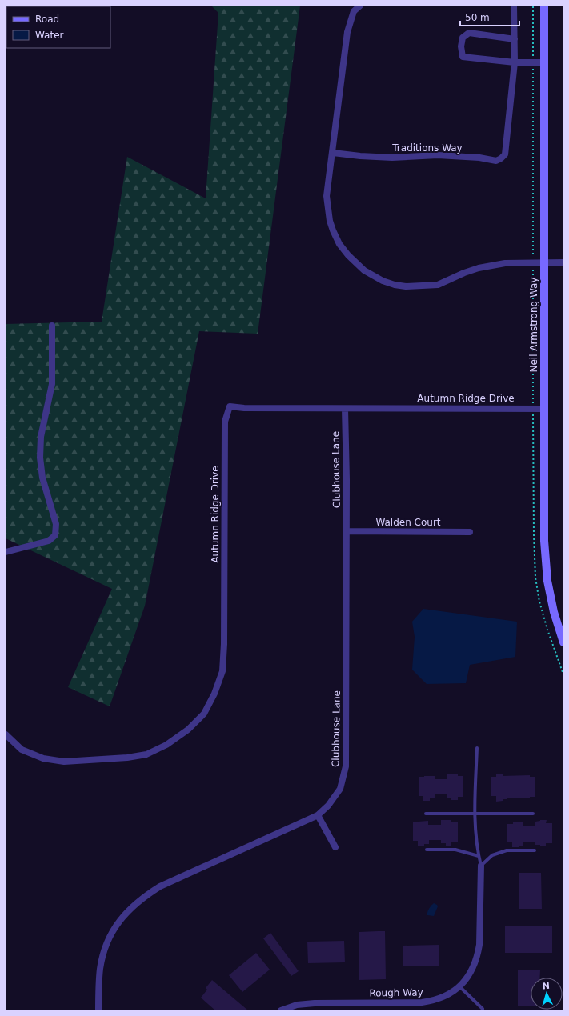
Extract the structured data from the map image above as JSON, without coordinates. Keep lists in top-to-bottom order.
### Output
{
  "streets": {
    "main road": ["Neil Armstrong Way"],
    "street": [
      "Traditions Way",
      "Autumn Ridge Drive",
      "Clubhouse Lane",
      "Walden Court",
      "Rough Way"
    ]
  },
  "crossings": [
    ["Neil Armstrong Way", "Autumn Ridge Drive"],
    ["Autumn Ridge Drive", "Clubhouse Lane"],
    ["Clubhouse Lane", "Walden Court"]
  ],
  "legend": ["Road", "Water"],
  "scale_bar": "50 m",
  "north": "top"
}
